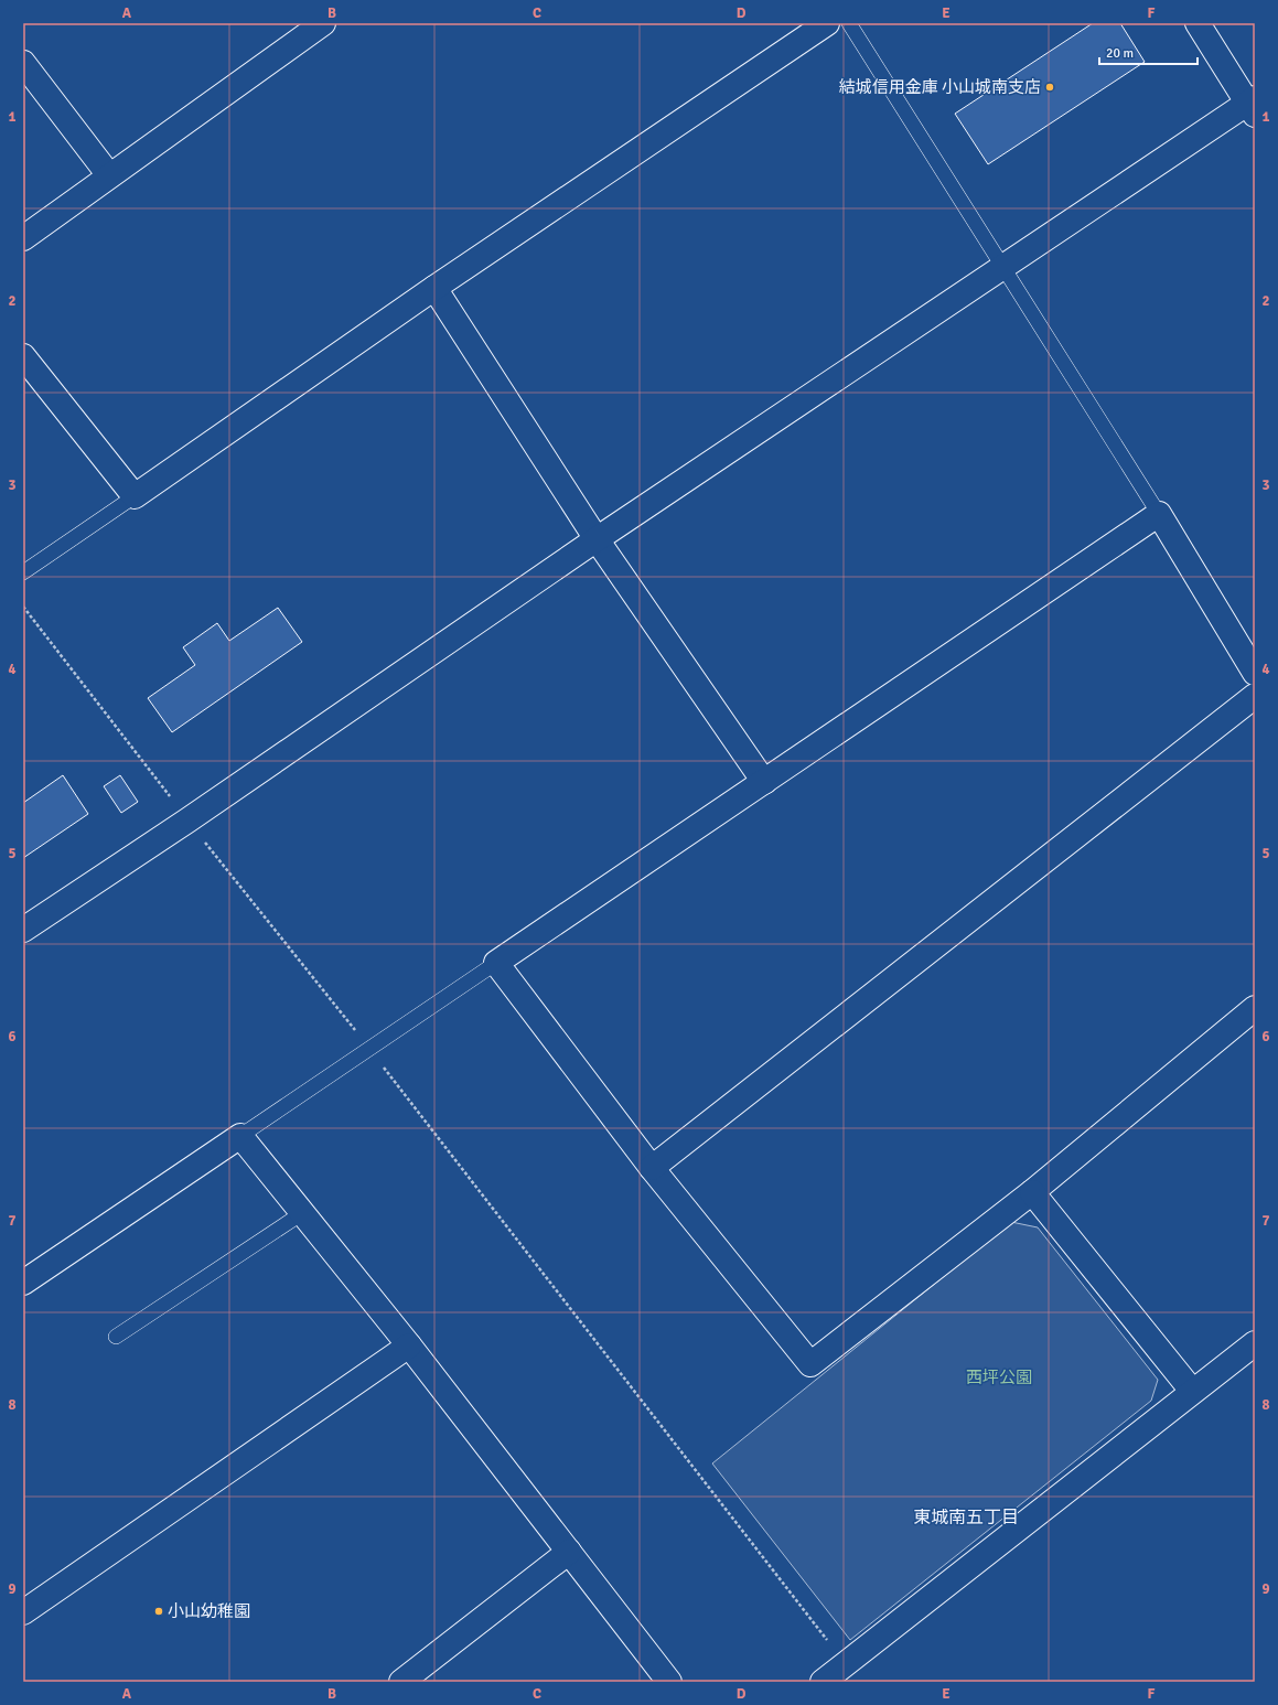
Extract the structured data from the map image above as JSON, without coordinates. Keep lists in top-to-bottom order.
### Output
{
  "districts": ["東城南五丁目"],
  "parks": ["西坪公園"],
  "places": ["結城信用金庫 小山城南支店", "小山幼稚園"],
  "scale_bar": "20 m",
  "grid": {
    "columns": [
      "A",
      "B",
      "C",
      "D",
      "E",
      "F"
    ],
    "rows": [
      "1",
      "2",
      "3",
      "4",
      "5",
      "6",
      "7",
      "8",
      "9"
    ]
  }
}
